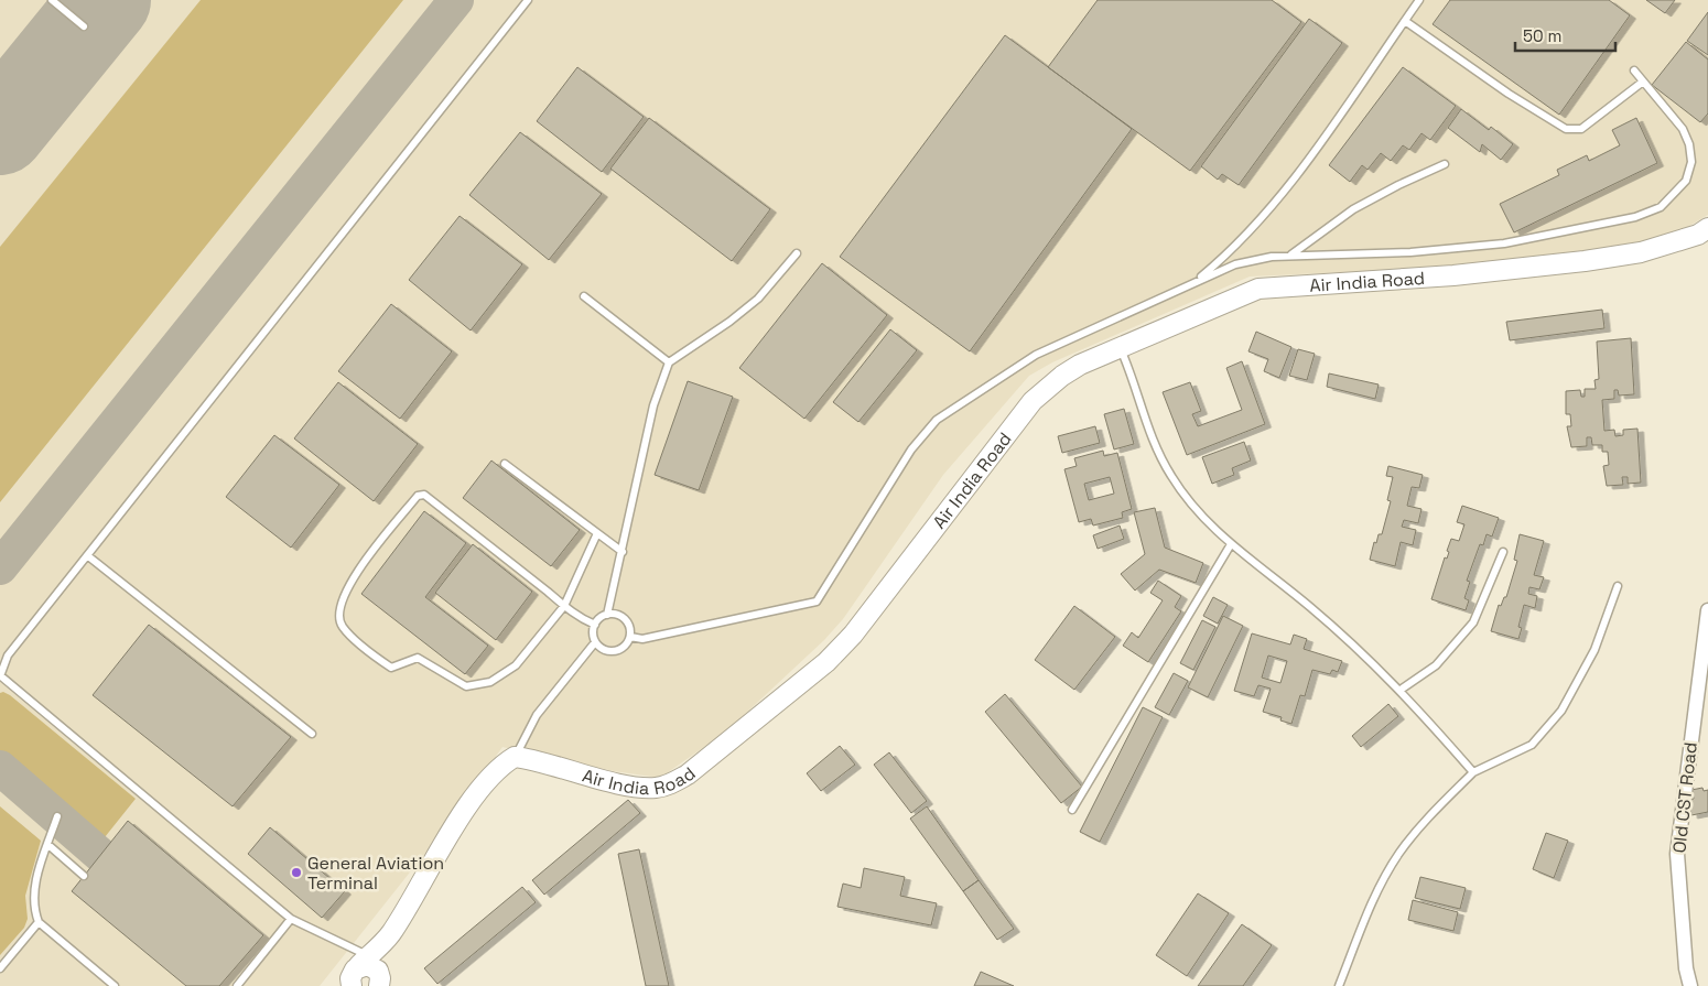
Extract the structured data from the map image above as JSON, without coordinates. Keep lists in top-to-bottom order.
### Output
{
  "streets": {
    "street": ["Air India Road", "Old CST Road"]
  },
  "places": ["General Aviation Terminal"],
  "scale_bar": "50 m"
}
